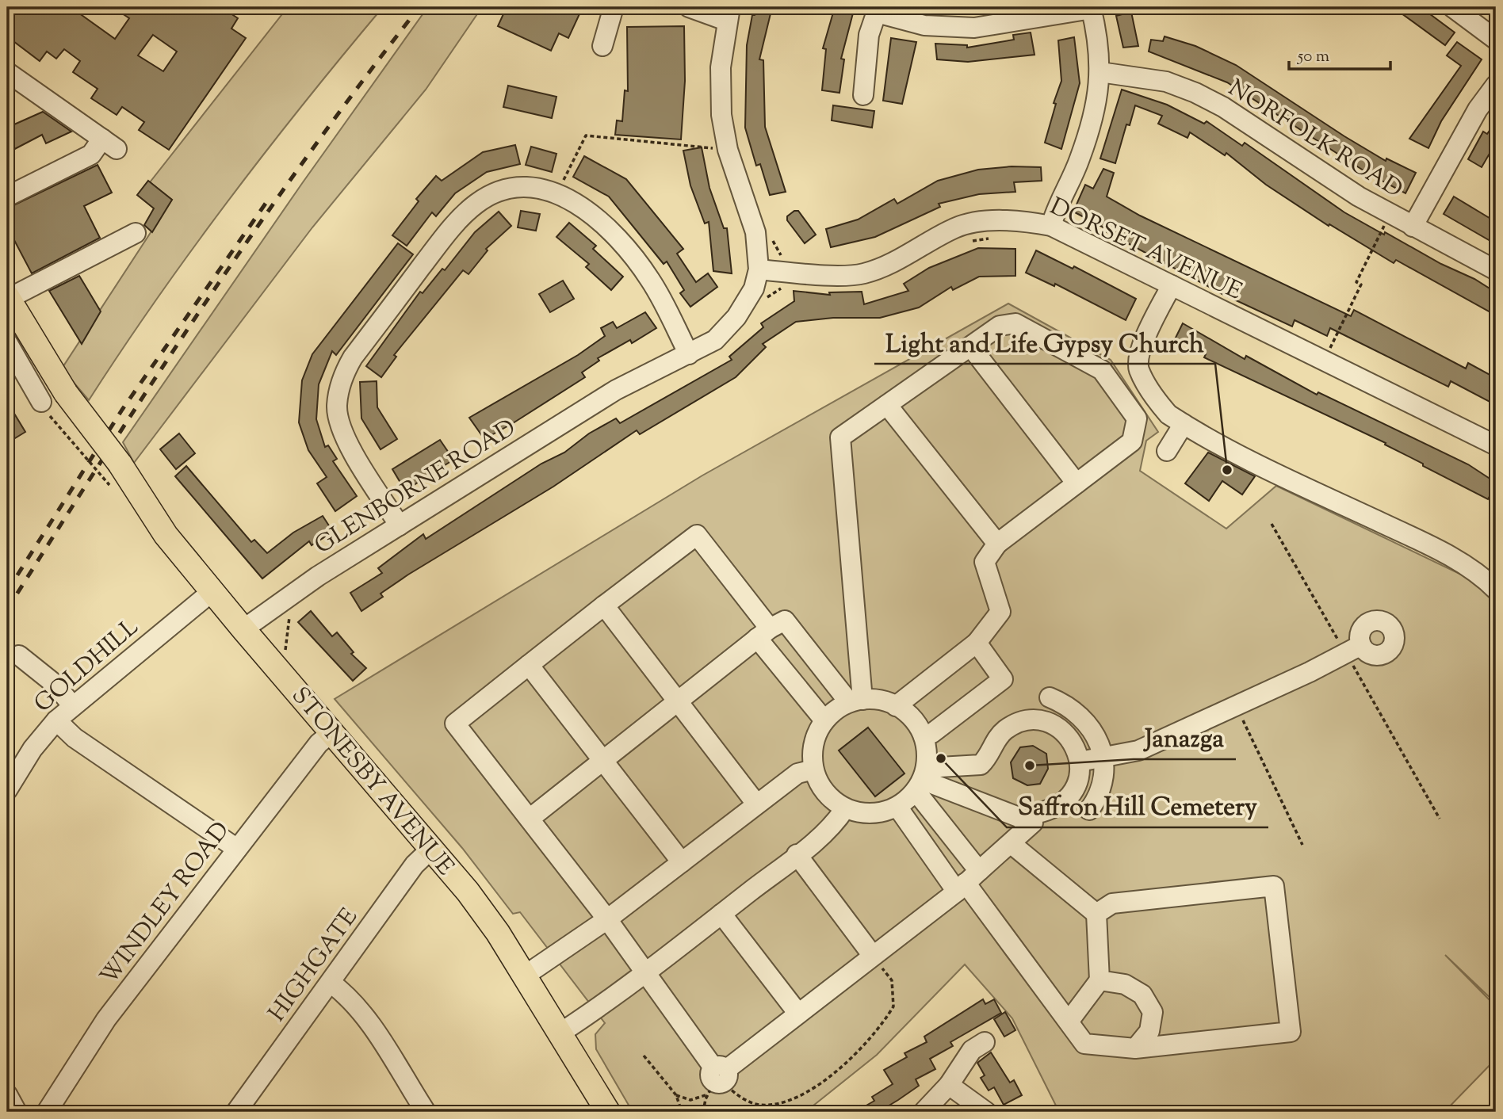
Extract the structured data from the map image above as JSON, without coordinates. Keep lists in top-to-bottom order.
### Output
{
  "streets": {
    "main road": ["STONESBY AVENUE"],
    "street": [
      "NORFOLK ROAD",
      "DORSET AVENUE",
      "GLENBORNE ROAD",
      "GOLDHILL",
      "WINDLEY ROAD",
      "HIGHGATE"
    ]
  },
  "crossings": [
    ["DORSET AVENUE", "GLENBORNE ROAD"],
    ["GLENBORNE ROAD", "STONESBY AVENUE"],
    ["GOLDHILL", "STONESBY AVENUE"],
    ["STONESBY AVENUE", "WINDLEY ROAD"],
    ["STONESBY AVENUE", "HIGHGATE"]
  ],
  "places": ["Light and Life Gypsy Church", "Saffron Hill Cemetery", "Janazga"],
  "scale_bar": "50 m"
}
